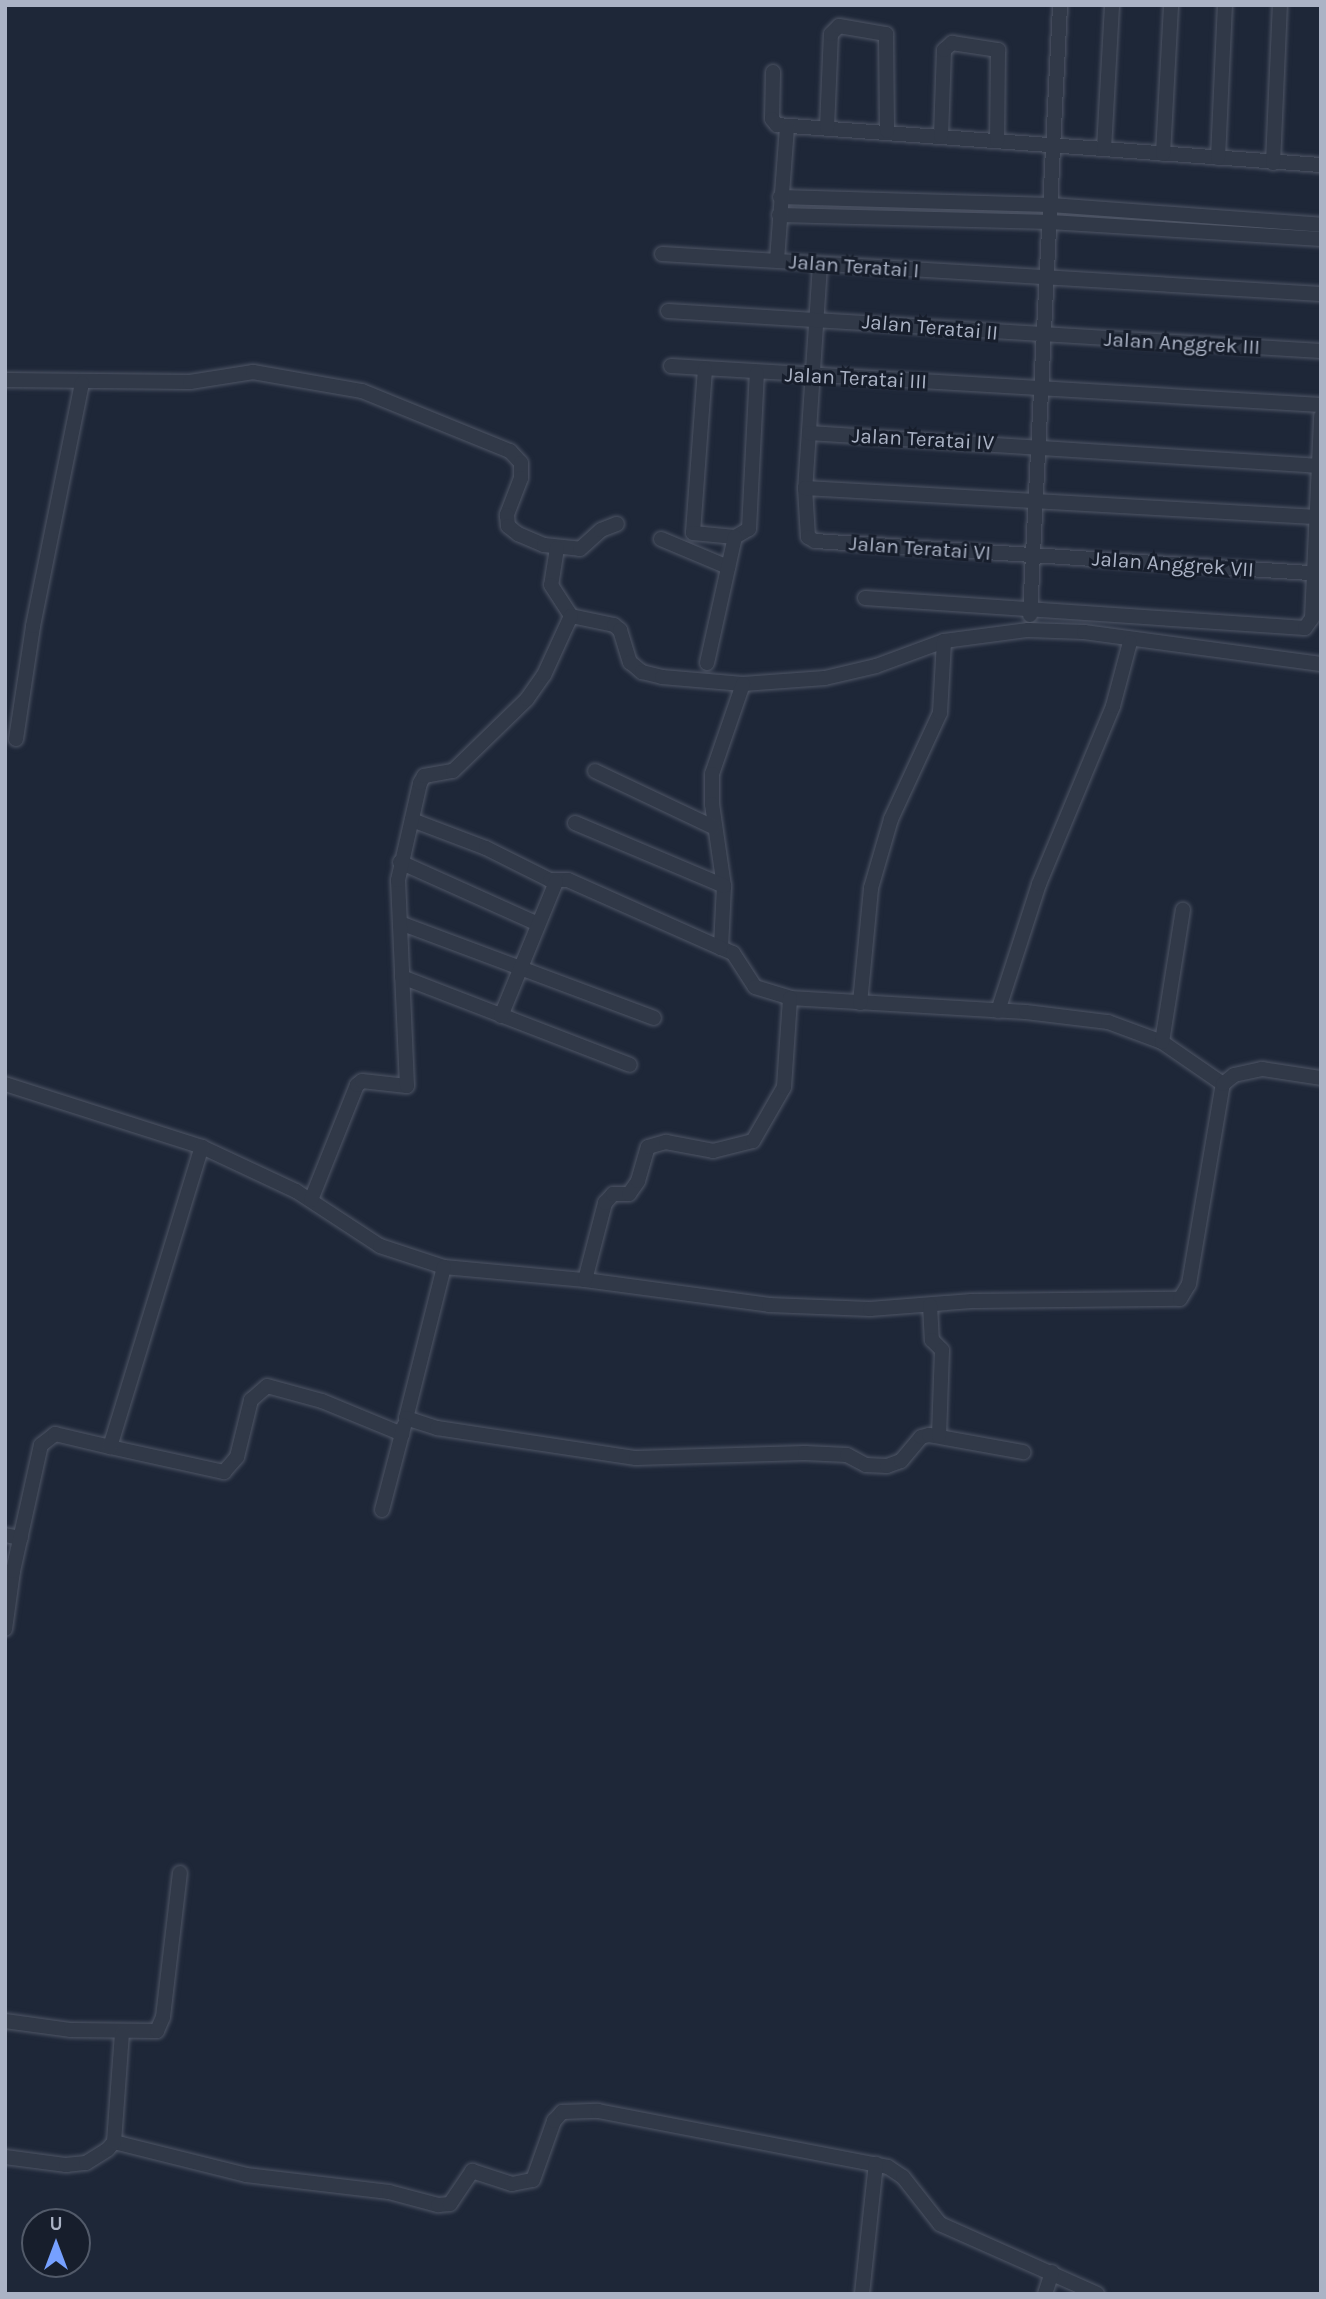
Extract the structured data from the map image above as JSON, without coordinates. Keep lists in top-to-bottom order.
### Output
{
  "streets": {
    "street": [
      "Jalan Teratai I",
      "Jalan Teratai II",
      "Jalan Anggrek III",
      "Jalan Teratai III",
      "Jalan Teratai IV",
      "Jalan Teratai VI",
      "Jalan Anggrek VII"
    ]
  },
  "crossings": [
    ["Jalan Teratai II", "Jalan Anggrek III"],
    ["Jalan Teratai VI", "Jalan Anggrek VII"]
  ],
  "north": "top"
}
